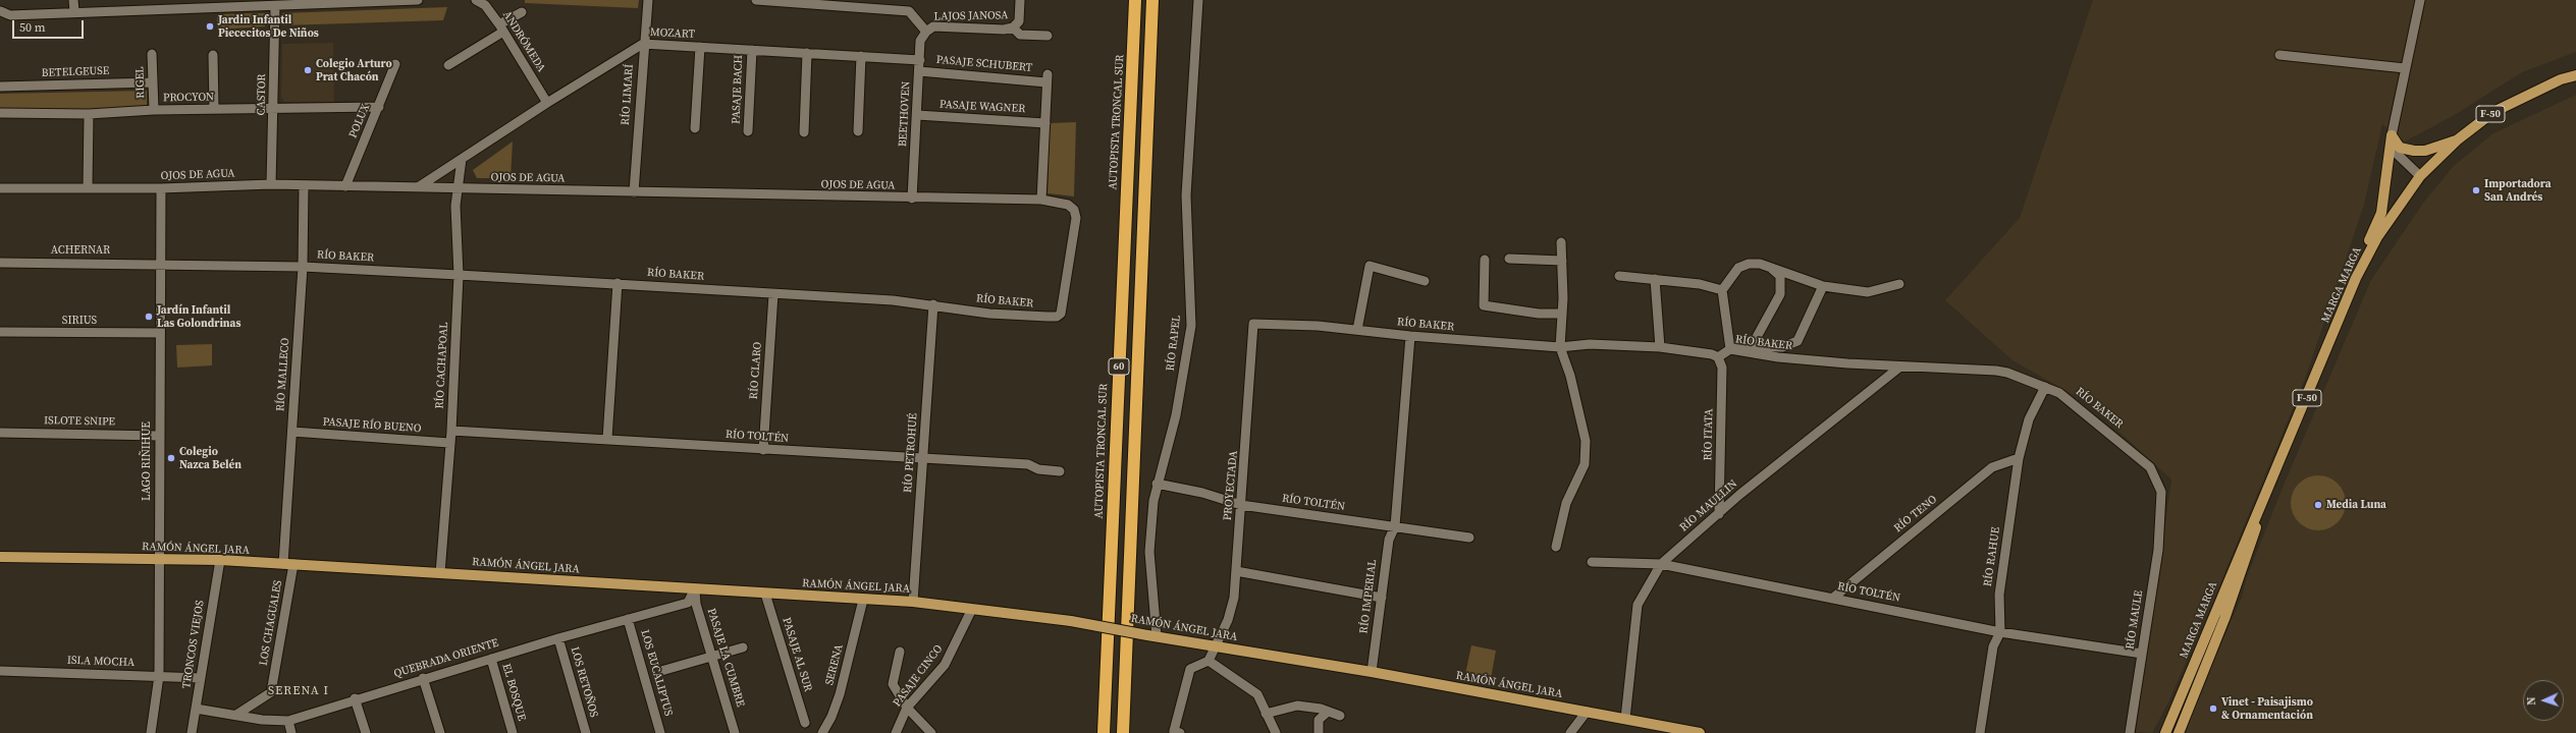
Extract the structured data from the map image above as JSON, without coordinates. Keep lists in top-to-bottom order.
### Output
{
  "streets": {
    "highway": ["AUTOPISTA TRONCAL SUR", "60"],
    "main road": ["F-50", "MARGA MARGA", "RAMÓN ÁNGEL JARA"],
    "street": [
      "LAJOS JANOSA",
      "MOZART",
      "ANDRÓMEDA",
      "PASAJE SCHUBERT",
      "BETELGEUSE",
      "RIGEL",
      "PASAJE BACH",
      "CASTOR",
      "RÍO LIMARÍ",
      "PROCYON",
      "PASAJE WAGNER",
      "BEETHOVEN",
      "POLUX",
      "OJOS DE AGUA",
      "ACHERNAR",
      "RÍO BAKER",
      "SIRIUS",
      "RÍO RAPEL",
      "RÍO CACHAPOAL",
      "RÍO CLARO",
      "RÍO MALLECO",
      "ISLOTE SNIPE",
      "PASAJE RÍO BUENO",
      "RÍO ITATA",
      "RÍO TOLTÉN",
      "RÍO PETROHUÉ",
      "LAGO RIÑIHUE",
      "PROYECTADA",
      "RÍO MAULLIN",
      "RÍO TENO",
      "RÍO RAHUE",
      "RÍO IMPERIAL",
      "RÍO MAULE",
      "LOS CHAGUALES",
      "TRONCOS VIEJOS",
      "PASAJE AL SUR",
      "PASAJE LA CUMBRE",
      "QUEBRADA ORIENTE",
      "ISLA MOCHA",
      "SERENA",
      "LOS EUCALIPTUS",
      "PASAJE CINCO",
      "LOS RETOÑOS",
      "EL BOSQUE"
    ]
  },
  "crossings": [
    ["LAJOS JANOSA", "BEETHOVEN"],
    ["MOZART", "ANDRÓMEDA"],
    ["MOZART", "PASAJE BACH"],
    ["MOZART", "RÍO LIMARÍ"],
    ["MOZART", "BEETHOVEN"],
    ["MOZART", "OJOS DE AGUA"],
    ["MOZART", "RÍO CACHAPOAL"],
    ["PASAJE SCHUBERT", "PASAJE WAGNER"],
    ["PASAJE SCHUBERT", "BEETHOVEN"],
    ["BETELGEUSE", "RIGEL"],
    ["RIGEL", "PROCYON"],
    ["CASTOR", "PROCYON"],
    ["CASTOR", "OJOS DE AGUA"],
    ["RÍO LIMARÍ", "OJOS DE AGUA"],
    ["PROCYON", "POLUX"],
    ["PASAJE WAGNER", "BEETHOVEN"],
    ["BEETHOVEN", "OJOS DE AGUA"],
    ["POLUX", "OJOS DE AGUA"],
    ["OJOS DE AGUA", "RÍO BAKER"],
    ["OJOS DE AGUA", "RÍO CACHAPOAL"],
    ["OJOS DE AGUA", "RÍO MALLECO"],
    ["OJOS DE AGUA", "LAGO RIÑIHUE"],
    ["ACHERNAR", "RÍO BAKER"],
    ["ACHERNAR", "LAGO RIÑIHUE"],
    ["RÍO BAKER", "RÍO CACHAPOAL"],
    ["RÍO BAKER", "RÍO CLARO"],
    ["RÍO BAKER", "RÍO MALLECO"],
    ["RÍO BAKER", "RÍO ITATA"],
    ["RÍO BAKER", "RÍO PETROHUÉ"],
    ["RÍO BAKER", "LAGO RIÑIHUE"],
    ["RÍO BAKER", "PROYECTADA"],
    ["RÍO BAKER", "RÍO MAULLIN"],
    ["RÍO BAKER", "RÍO RAHUE"],
    ["RÍO BAKER", "RÍO MAULE"],
    ["SIRIUS", "LAGO RIÑIHUE"],
    ["RÍO RAPEL", "RÍO TOLTÉN"],
    ["RÍO RAPEL", "RAMÓN ÁNGEL JARA"],
    ["RÍO CACHAPOAL", "PASAJE RÍO BUENO"],
    ["RÍO CACHAPOAL", "RÍO TOLTÉN"],
    ["RÍO CACHAPOAL", "RAMÓN ÁNGEL JARA"],
    ["RÍO CLARO", "RÍO TOLTÉN"],
    ["RÍO MALLECO", "PASAJE RÍO BUENO"],
    ["RÍO MALLECO", "RAMÓN ÁNGEL JARA"],
    ["ISLOTE SNIPE", "LAGO RIÑIHUE"],
    ["RÍO ITATA", "RÍO MAULLIN"],
    ["RÍO TOLTÉN", "RÍO PETROHUÉ"],
    ["RÍO TOLTÉN", "PROYECTADA"],
    ["RÍO TOLTÉN", "RÍO MAULLIN"],
    ["RÍO TOLTÉN", "RÍO TENO"],
    ["RÍO TOLTÉN", "RÍO RAHUE"],
    ["RÍO TOLTÉN", "RÍO IMPERIAL"],
    ["RÍO TOLTÉN", "RÍO MAULE"],
    ["RÍO PETROHUÉ", "RAMÓN ÁNGEL JARA"],
    ["LAGO RIÑIHUE", "RAMÓN ÁNGEL JARA"],
    ["LAGO RIÑIHUE", "ISLA MOCHA"],
    ["PROYECTADA", "RAMÓN ÁNGEL JARA"],
    ["RÍO MAULLIN", "RAMÓN ÁNGEL JARA"],
    ["RÍO TENO", "RÍO RAHUE"],
    ["RAMÓN ÁNGEL JARA", "RÍO IMPERIAL"],
    ["RAMÓN ÁNGEL JARA", "LOS CHAGUALES"],
    ["RAMÓN ÁNGEL JARA", "TRONCOS VIEJOS"],
    ["RAMÓN ÁNGEL JARA", "PASAJE AL SUR"],
    ["RAMÓN ÁNGEL JARA", "PASAJE LA CUMBRE"],
    ["RAMÓN ÁNGEL JARA", "QUEBRADA ORIENTE"],
    ["RAMÓN ÁNGEL JARA", "SERENA"],
    ["RAMÓN ÁNGEL JARA", "PASAJE CINCO"],
    ["LOS CHAGUALES", "QUEBRADA ORIENTE"],
    ["TRONCOS VIEJOS", "QUEBRADA ORIENTE"],
    ["TRONCOS VIEJOS", "ISLA MOCHA"],
    ["PASAJE LA CUMBRE", "QUEBRADA ORIENTE"],
    ["QUEBRADA ORIENTE", "LOS EUCALIPTUS"],
    ["QUEBRADA ORIENTE", "LOS RETOÑOS"],
    ["QUEBRADA ORIENTE", "EL BOSQUE"]
  ],
  "districts": ["SERENA I"],
  "places": [
    "Jardin Infantil Piececitos De Niños",
    "Colegio Arturo Prat Chacón",
    "Importadora San Andrés",
    "Jardín Infantil Las Golondrinas",
    "Colegio Nazca Belén",
    "Media Luna",
    "Vinet - Paisajismo & Ornamentación"
  ],
  "scale_bar": "50 m",
  "north": "left"
}
